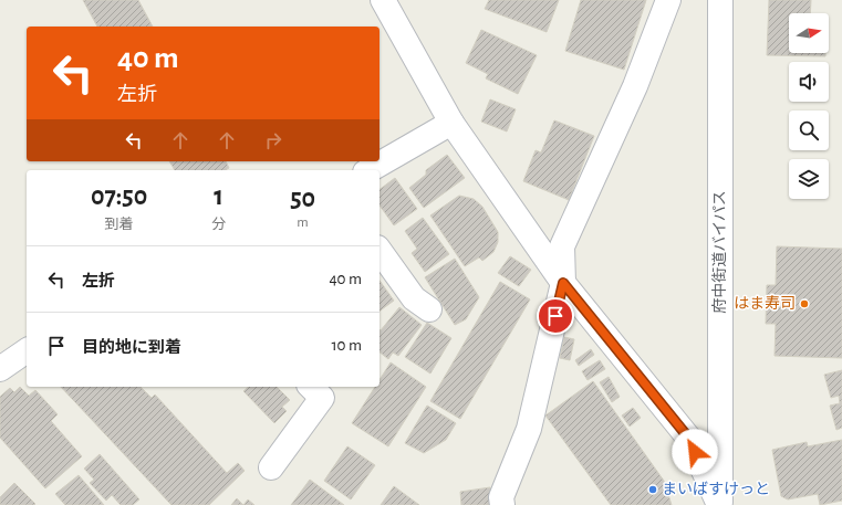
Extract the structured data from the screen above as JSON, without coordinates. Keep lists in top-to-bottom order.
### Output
{
  "streets": {
    "street": ["府中街道バイパス"]
  },
  "places": ["はま寿司", "まいばすけっと"],
  "north": "right",
  "page": {
    "turn": ["40 m", "左折"],
    "eta": [
      "07:50",
      "到着",
      "1",
      "分",
      "50",
      "m"
    ],
    "list": [
      {
        "name": "左折",
        "value": "40 m"
      },
      {
        "name": "目的地に到着",
        "value": "10 m"
      }
    ]
  }
}
